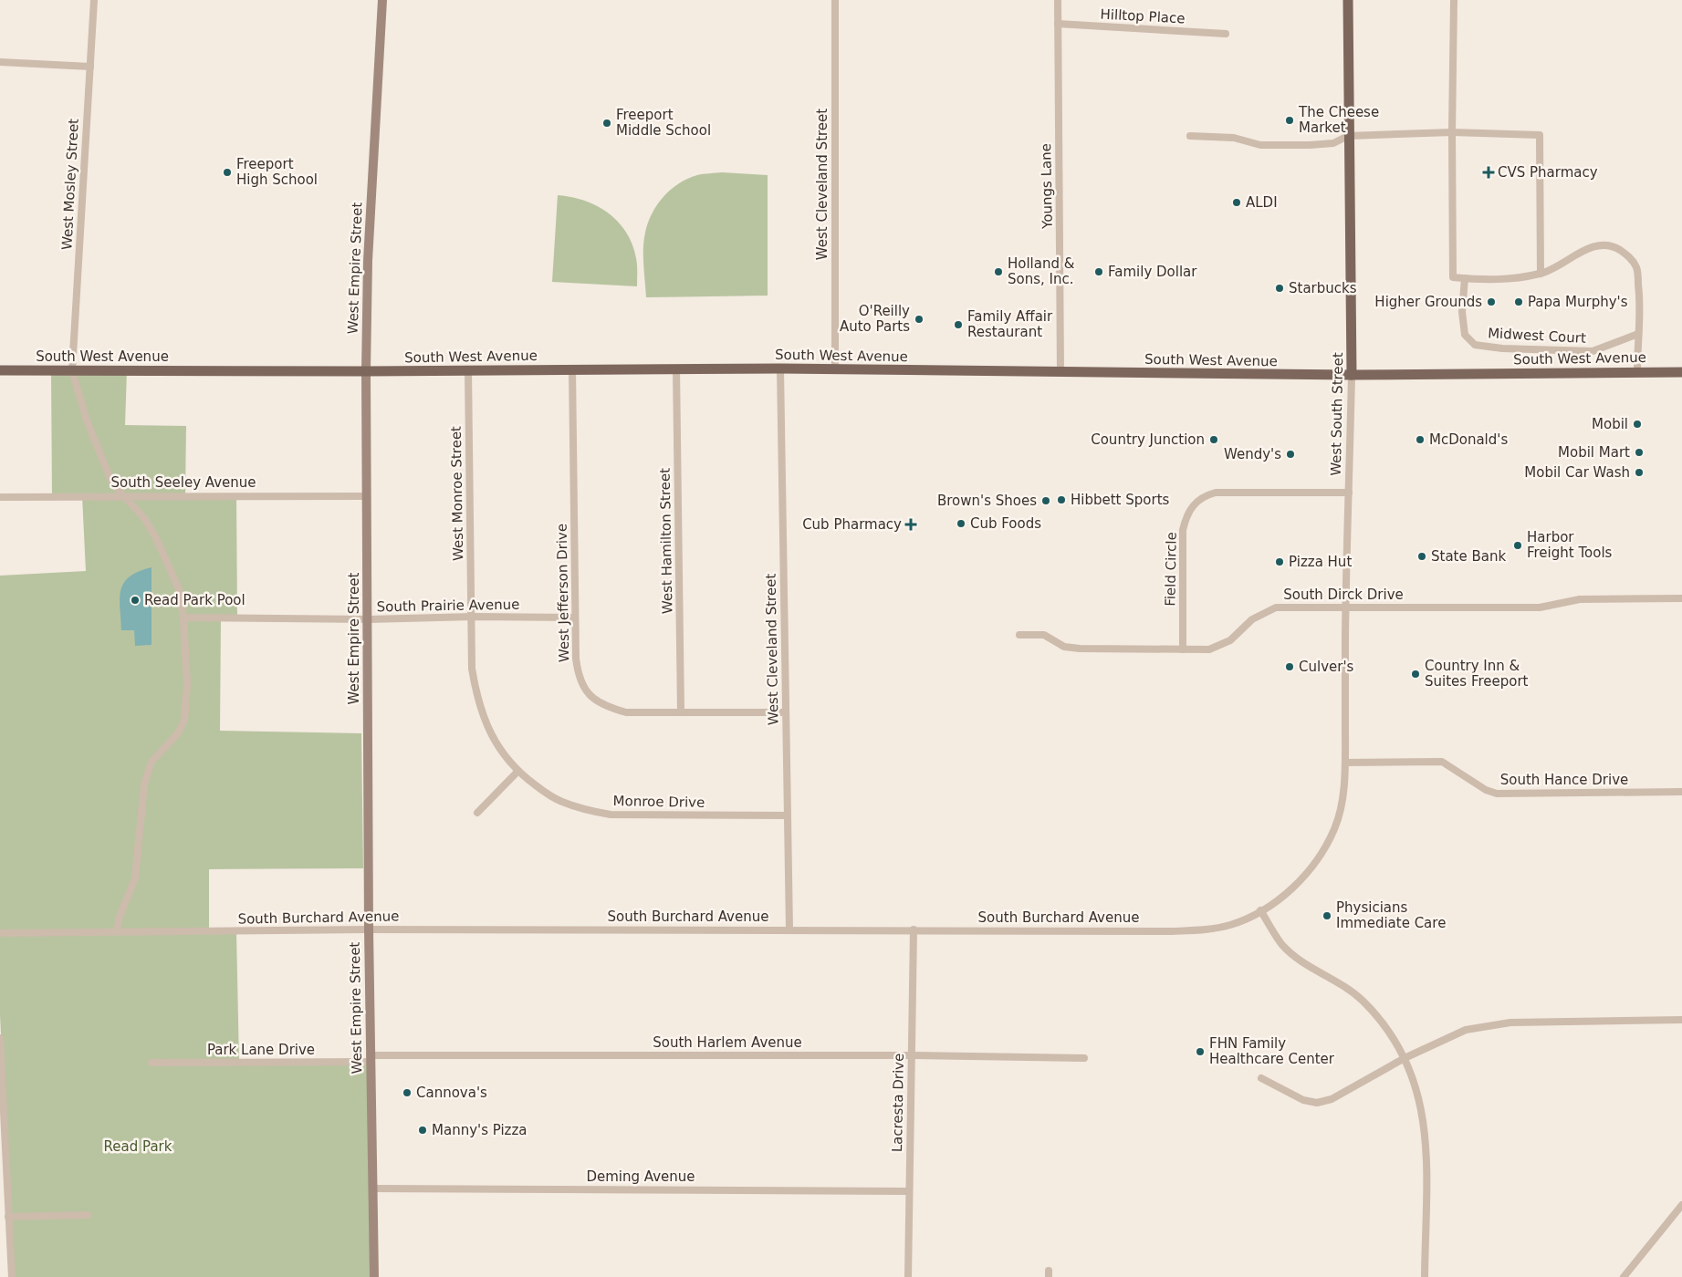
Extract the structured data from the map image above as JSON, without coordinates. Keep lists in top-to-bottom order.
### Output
{
  "streets": {
    "main road": ["West Empire Street", "South West Avenue", "West South Street"],
    "street": [
      "Hilltop Place",
      "West Mosley Street",
      "West Cleveland Street",
      "Youngs Lane",
      "Midwest Court",
      "South Seeley Avenue",
      "West Monroe Street",
      "West Hamilton Street",
      "Field Circle",
      "West Jefferson Drive",
      "South Dirck Drive",
      "South Prairie Avenue",
      "South Hance Drive",
      "Monroe Drive",
      "South Burchard Avenue",
      "South Harlem Avenue",
      "Park Lane Drive",
      "Lacresta Drive",
      "Deming Avenue"
    ]
  },
  "crossings": [
    ["Hilltop Place", "Youngs Lane"],
    ["West Mosley Street", "South West Avenue"],
    ["West Cleveland Street", "South West Avenue"],
    ["West Cleveland Street", "West Jefferson Drive"],
    ["West Cleveland Street", "Monroe Drive"],
    ["West Cleveland Street", "South Burchard Avenue"],
    ["Youngs Lane", "South West Avenue"],
    ["West Empire Street", "South West Avenue"],
    ["West Empire Street", "South Seeley Avenue"],
    ["West Empire Street", "South Prairie Avenue"],
    ["West Empire Street", "South Burchard Avenue"],
    ["West Empire Street", "South Harlem Avenue"],
    ["West Empire Street", "Park Lane Drive"],
    ["West Empire Street", "Deming Avenue"],
    ["South West Avenue", "West South Street"],
    ["South West Avenue", "West Monroe Street"],
    ["South West Avenue", "West Hamilton Street"],
    ["South West Avenue", "West Jefferson Drive"],
    ["West South Street", "Field Circle"],
    ["West South Street", "South Dirck Drive"],
    ["West South Street", "South Hance Drive"],
    ["West South Street", "South Burchard Avenue"],
    ["West Monroe Street", "South Prairie Avenue"],
    ["West Monroe Street", "Monroe Drive"],
    ["West Hamilton Street", "West Jefferson Drive"],
    ["Field Circle", "South Dirck Drive"],
    ["West Jefferson Drive", "South Prairie Avenue"],
    ["South Prairie Avenue", "Monroe Drive"],
    ["South Burchard Avenue", "Lacresta Drive"],
    ["South Harlem Avenue", "Park Lane Drive"],
    ["South Harlem Avenue", "Lacresta Drive"],
    ["Lacresta Drive", "Deming Avenue"]
  ],
  "parks": ["Read Park"],
  "places": {
    "other": [
      "The Cheese Market",
      "Freeport Middle School",
      "Freeport High School",
      "ALDI",
      "Holland & Sons, Inc.",
      "Family Dollar",
      "Starbucks",
      "Higher Grounds",
      "Papa Murphy's",
      "O'Reilly Auto Parts",
      "Family Affair Restaurant",
      "Mobil",
      "Country Junction",
      "McDonald's",
      "Mobil Mart",
      "Wendy's",
      "Mobil Car Wash",
      "Hibbett Sports",
      "Brown's Shoes",
      "Cub Foods",
      "Harbor Freight Tools",
      "State Bank",
      "Pizza Hut",
      "Read Park Pool",
      "Culver's",
      "Country Inn & Suites Freeport",
      "Physicians Immediate Care",
      "FHN Family Healthcare Center",
      "Cannova's",
      "Manny's Pizza"
    ],
    "health": ["CVS Pharmacy", "Cub Pharmacy"]
  }
}
